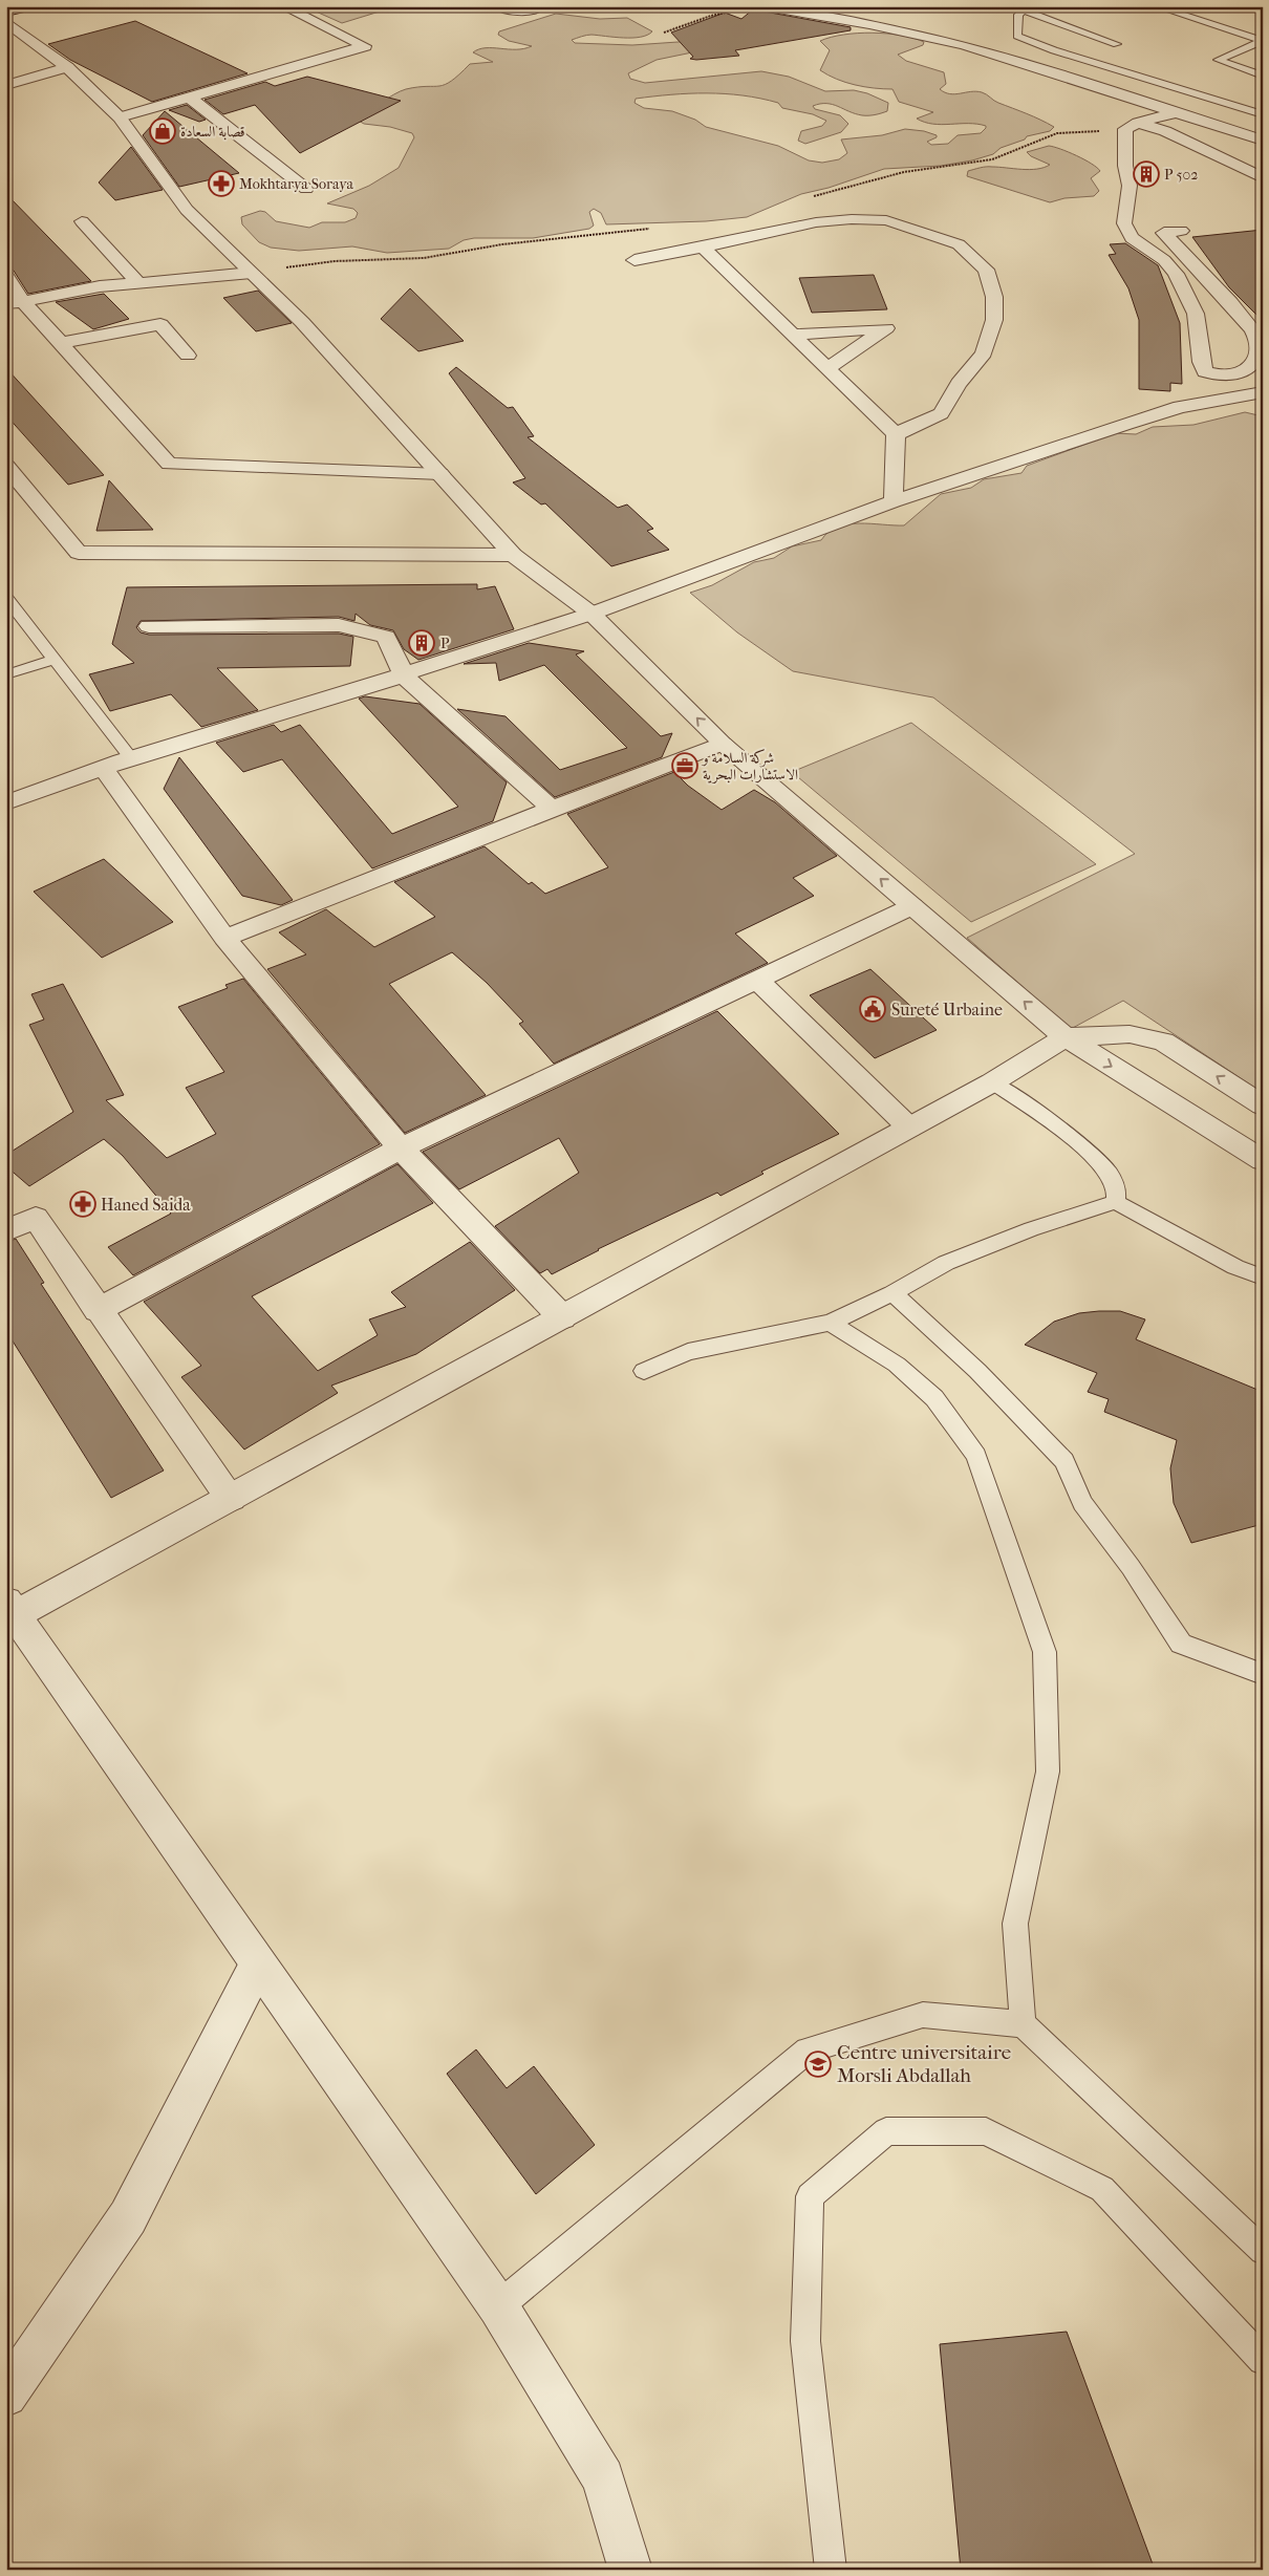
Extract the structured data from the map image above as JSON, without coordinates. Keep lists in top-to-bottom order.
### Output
{
  "places": {
    "shop": ["قصابة السعادة"],
    "building": ["P 502", "P"],
    "pharmacy": ["Mokhtarya Soraya", "Haned Saida"],
    "office": ["شركة السلامة و الاستشارات البحرية"],
    "public building": ["Sureté Urbaine"],
    "school or university": ["Centre universitaire Morsli Abdallah"]
  }
}
